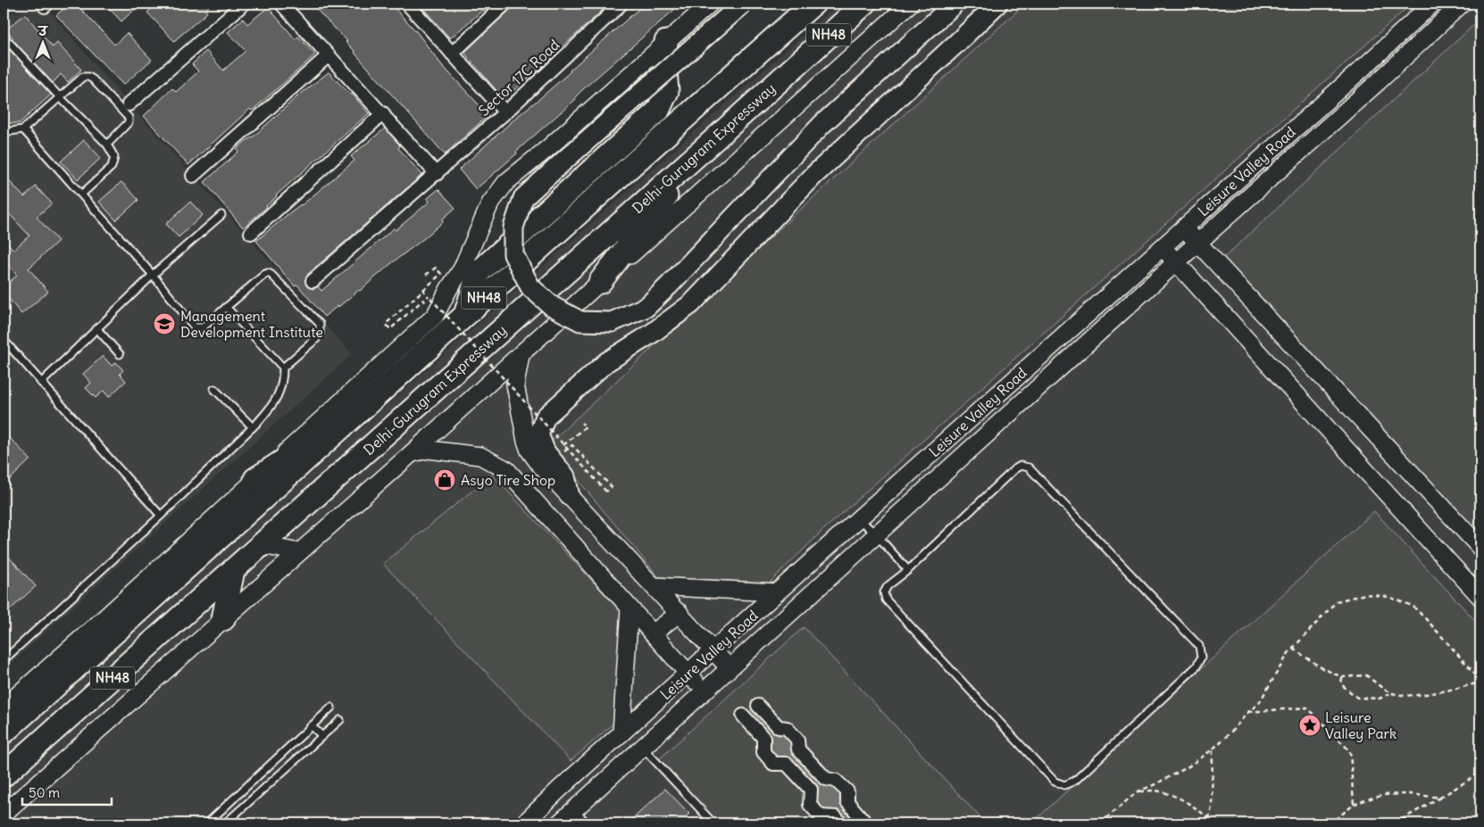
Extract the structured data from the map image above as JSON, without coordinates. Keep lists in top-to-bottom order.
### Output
{
  "streets": {
    "highway": ["NH48", "Delhi-Gurugram Expressway"],
    "street": ["Sector 17C Road", "Leisure Valley Road"]
  },
  "places": {
    "school or university": ["Management Development Institute"],
    "shop": ["Asyo Tire Shop"],
    "place": ["Leisure Valley Park"]
  },
  "scale_bar": "50 m",
  "north": "top"
}
